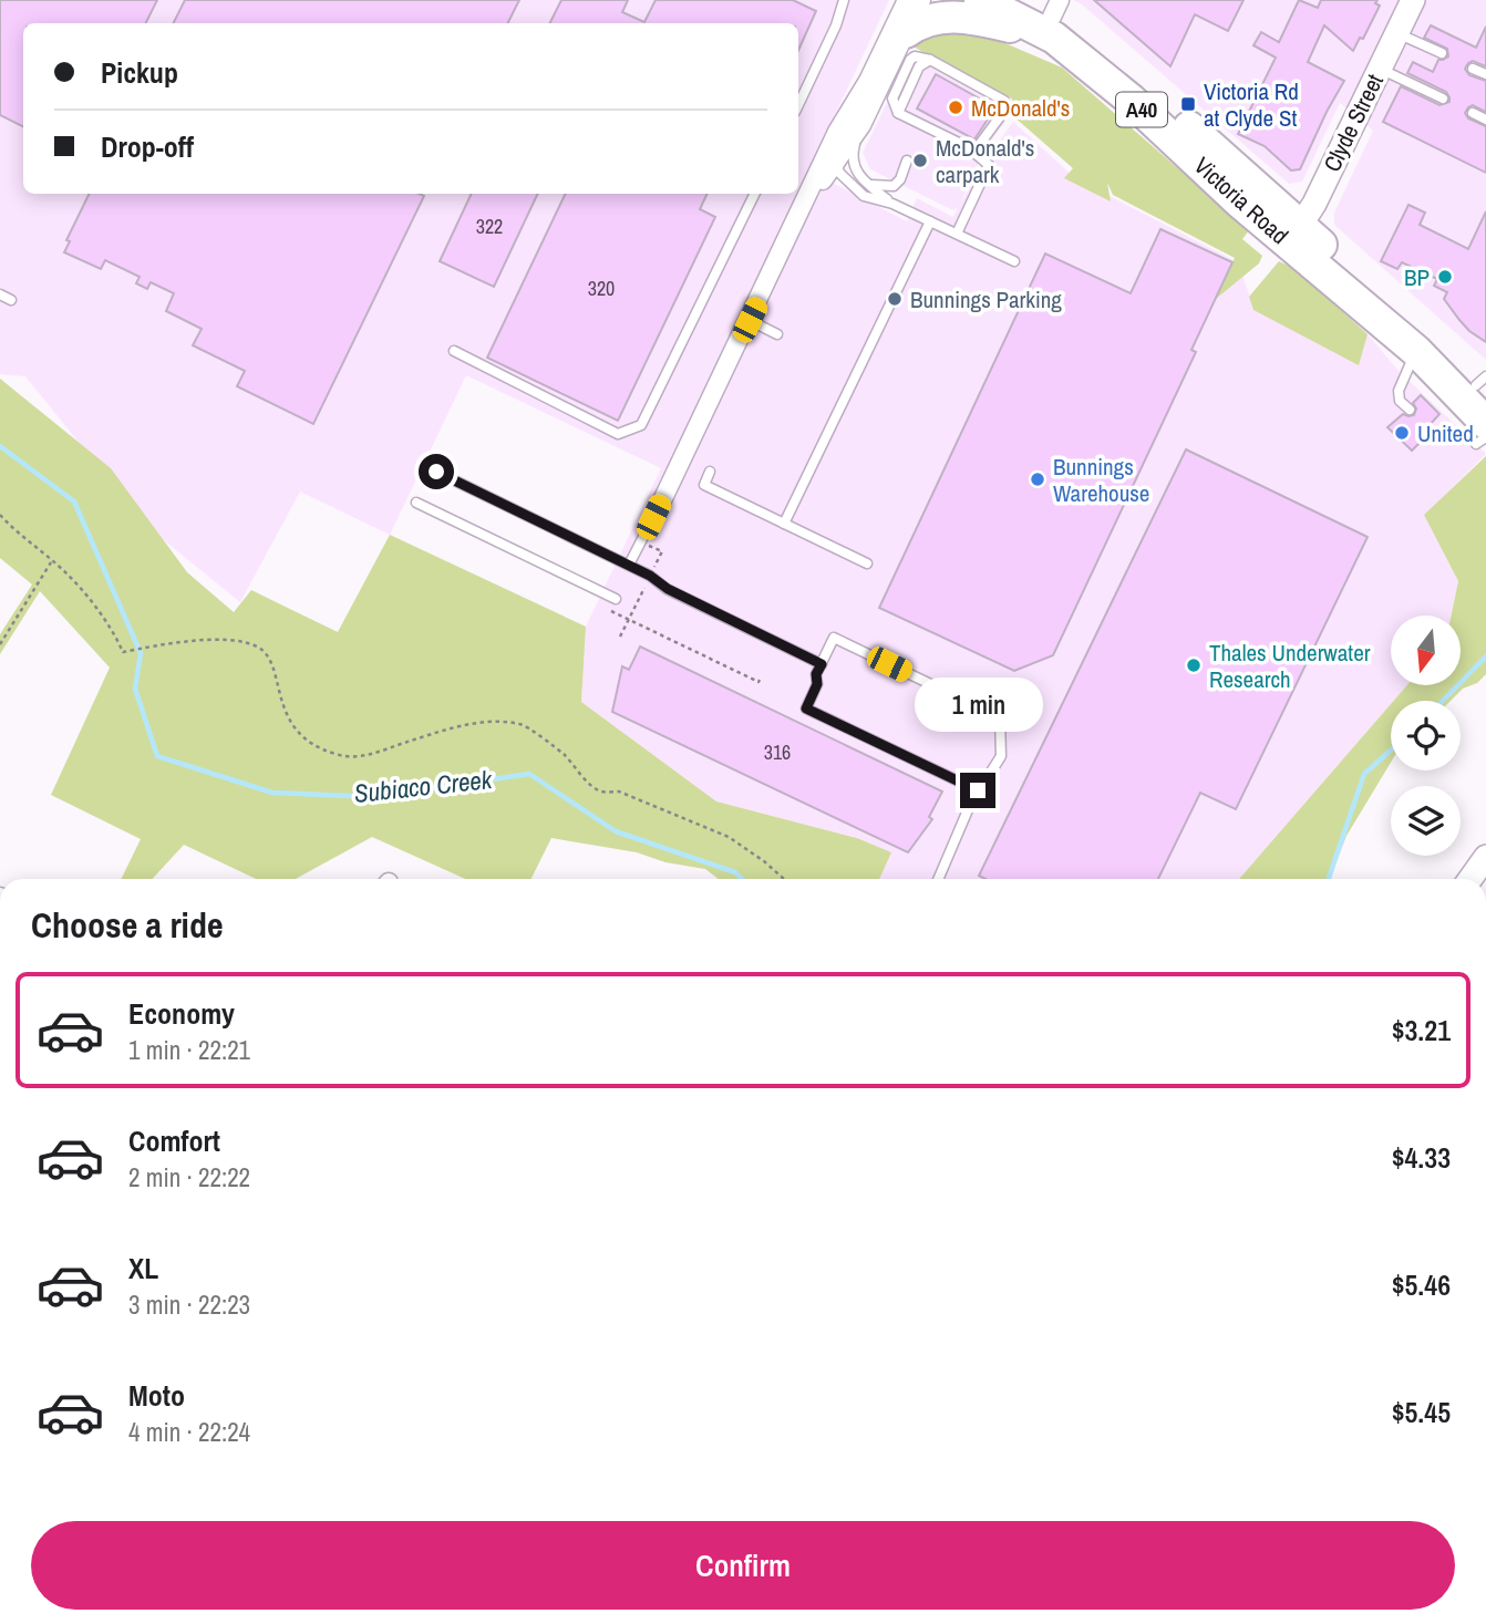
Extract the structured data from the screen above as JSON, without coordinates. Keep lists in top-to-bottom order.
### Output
{
  "streets": {
    "highway": ["A40", "Victoria Road"],
    "street": ["Clyde Street"]
  },
  "crossings": [
    ["Clyde Street", "Victoria Road"]
  ],
  "water": ["Subiaco Creek"],
  "places": {
    "transit": ["Victoria Rd at Clyde St"],
    "other": [
      "McDonald's",
      "McDonald's carpark",
      "BP",
      "Bunnings Parking",
      "United",
      "Bunnings Warehouse",
      "Thales Underwater Research"
    ]
  },
  "house_numbers": ["322", "320", "316"],
  "north": "bottom",
  "page": {
    "banner": ["Pickup", "Drop-off"],
    "bubble": "1 min",
    "heading": "Choose a ride",
    "list": [
      {
        "name": "Economy",
        "note": "1 min · 22:21",
        "value": "$3.21"
      },
      {
        "name": "Comfort",
        "note": "2 min · 22:22",
        "value": "$4.33"
      },
      {
        "name": "XL",
        "note": "3 min · 22:23",
        "value": "$5.46"
      },
      {
        "name": "Moto",
        "note": "4 min · 22:24",
        "value": "$5.45"
      }
    ],
    "buttons": "Confirm"
  }
}
